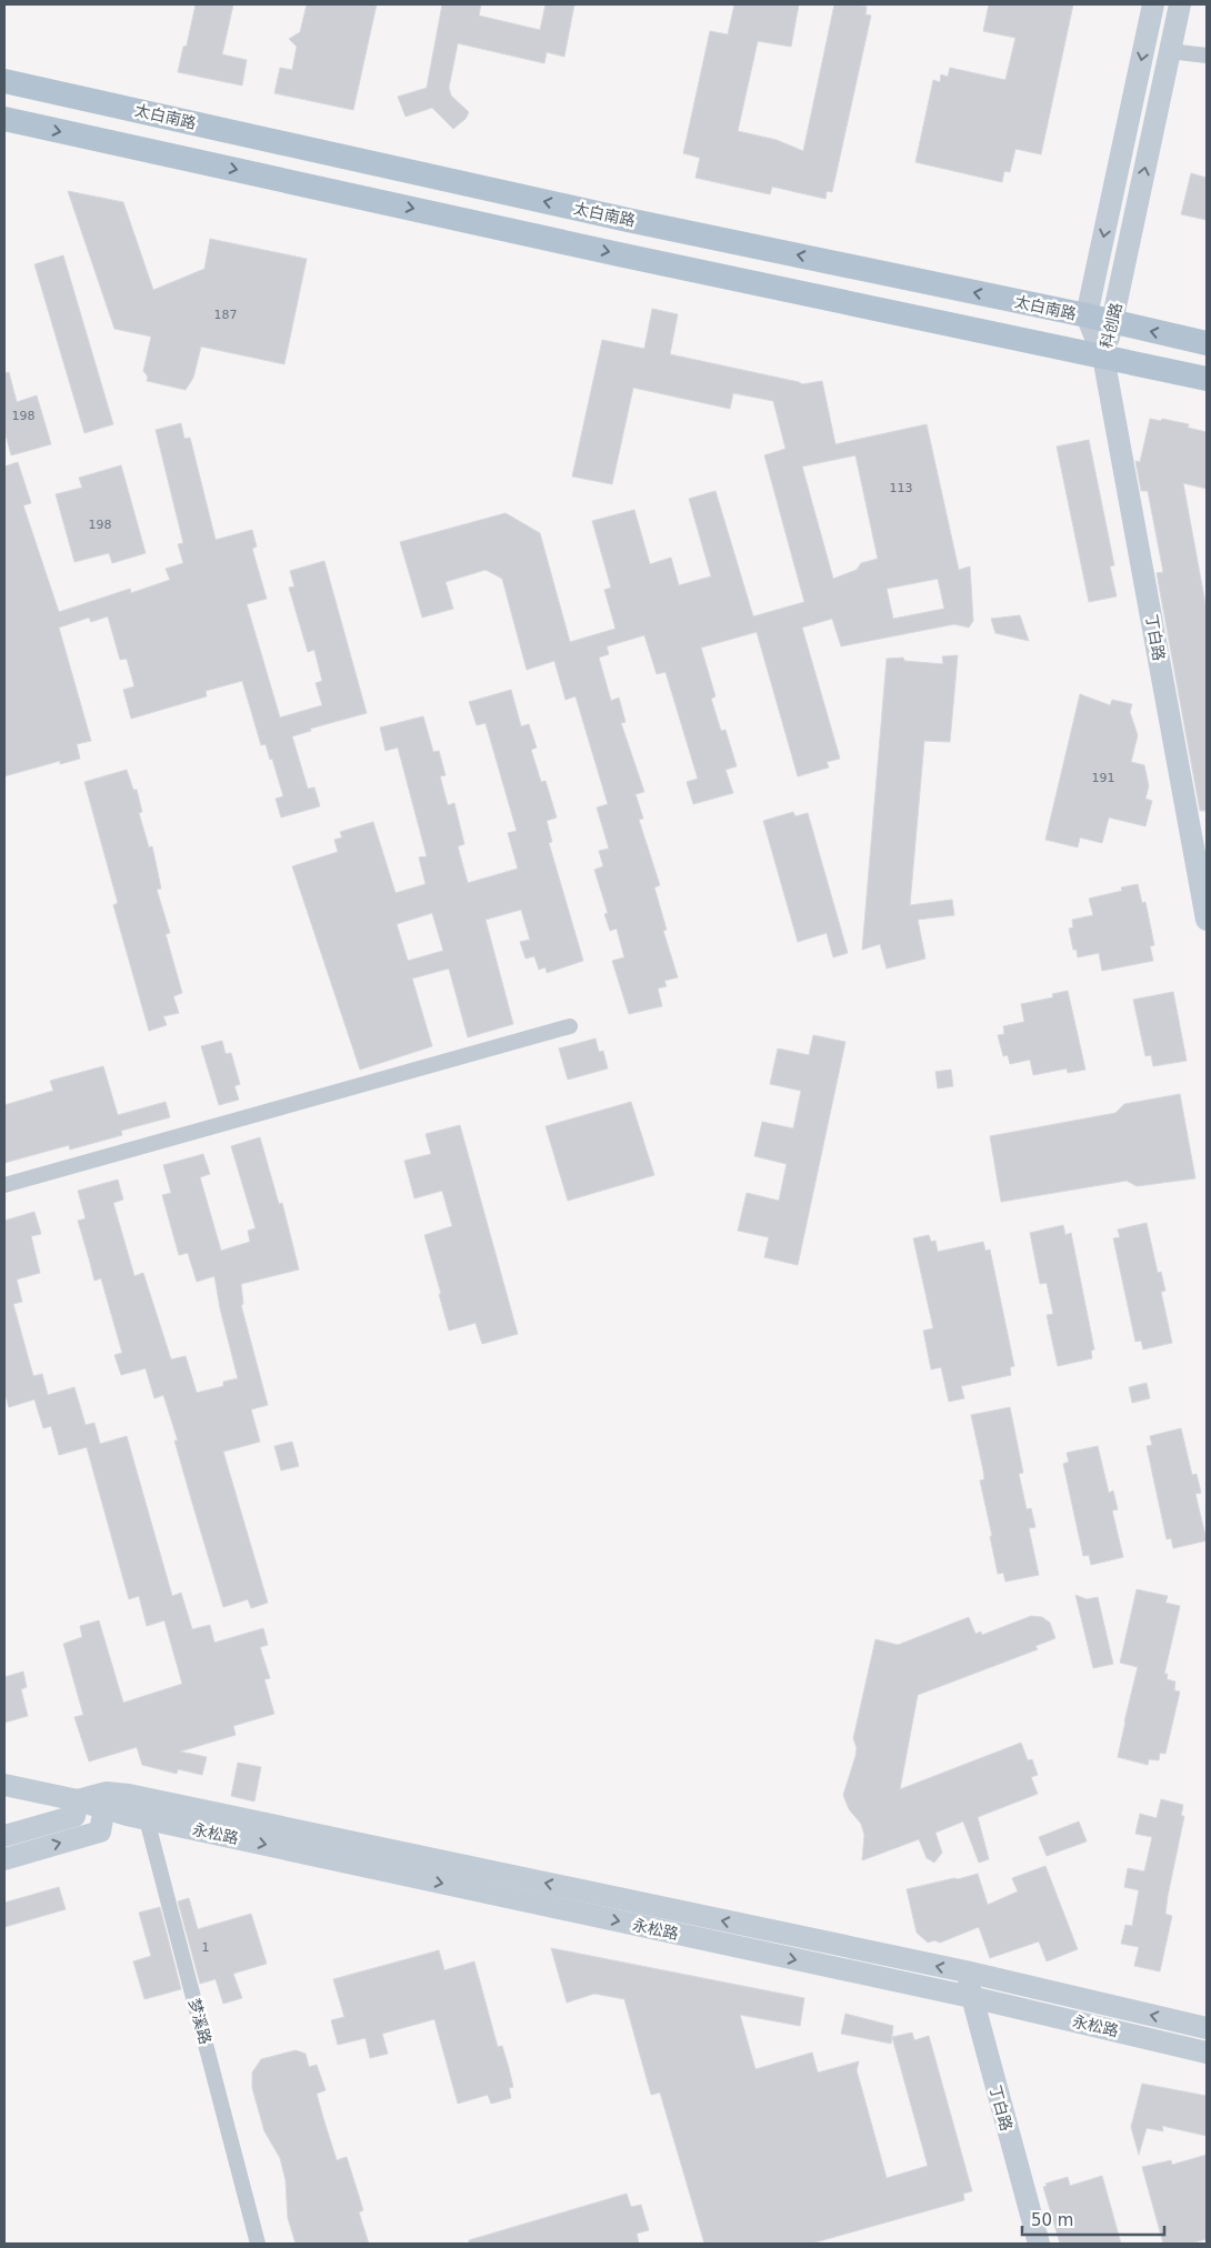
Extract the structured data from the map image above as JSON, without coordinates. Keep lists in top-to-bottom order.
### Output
{
  "streets": {
    "main road": ["太白南路"],
    "street": [
      "科创路",
      "丁白路",
      "永松路",
      "梦溪路"
    ]
  },
  "crossings": [
    ["太白南路", "科创路"],
    ["科创路", "丁白路"],
    ["丁白路", "永松路"],
    ["永松路", "梦溪路"]
  ],
  "house_numbers": [
    "187",
    "198",
    "113",
    "198",
    "191",
    "1"
  ],
  "scale_bar": "50 m"
}
